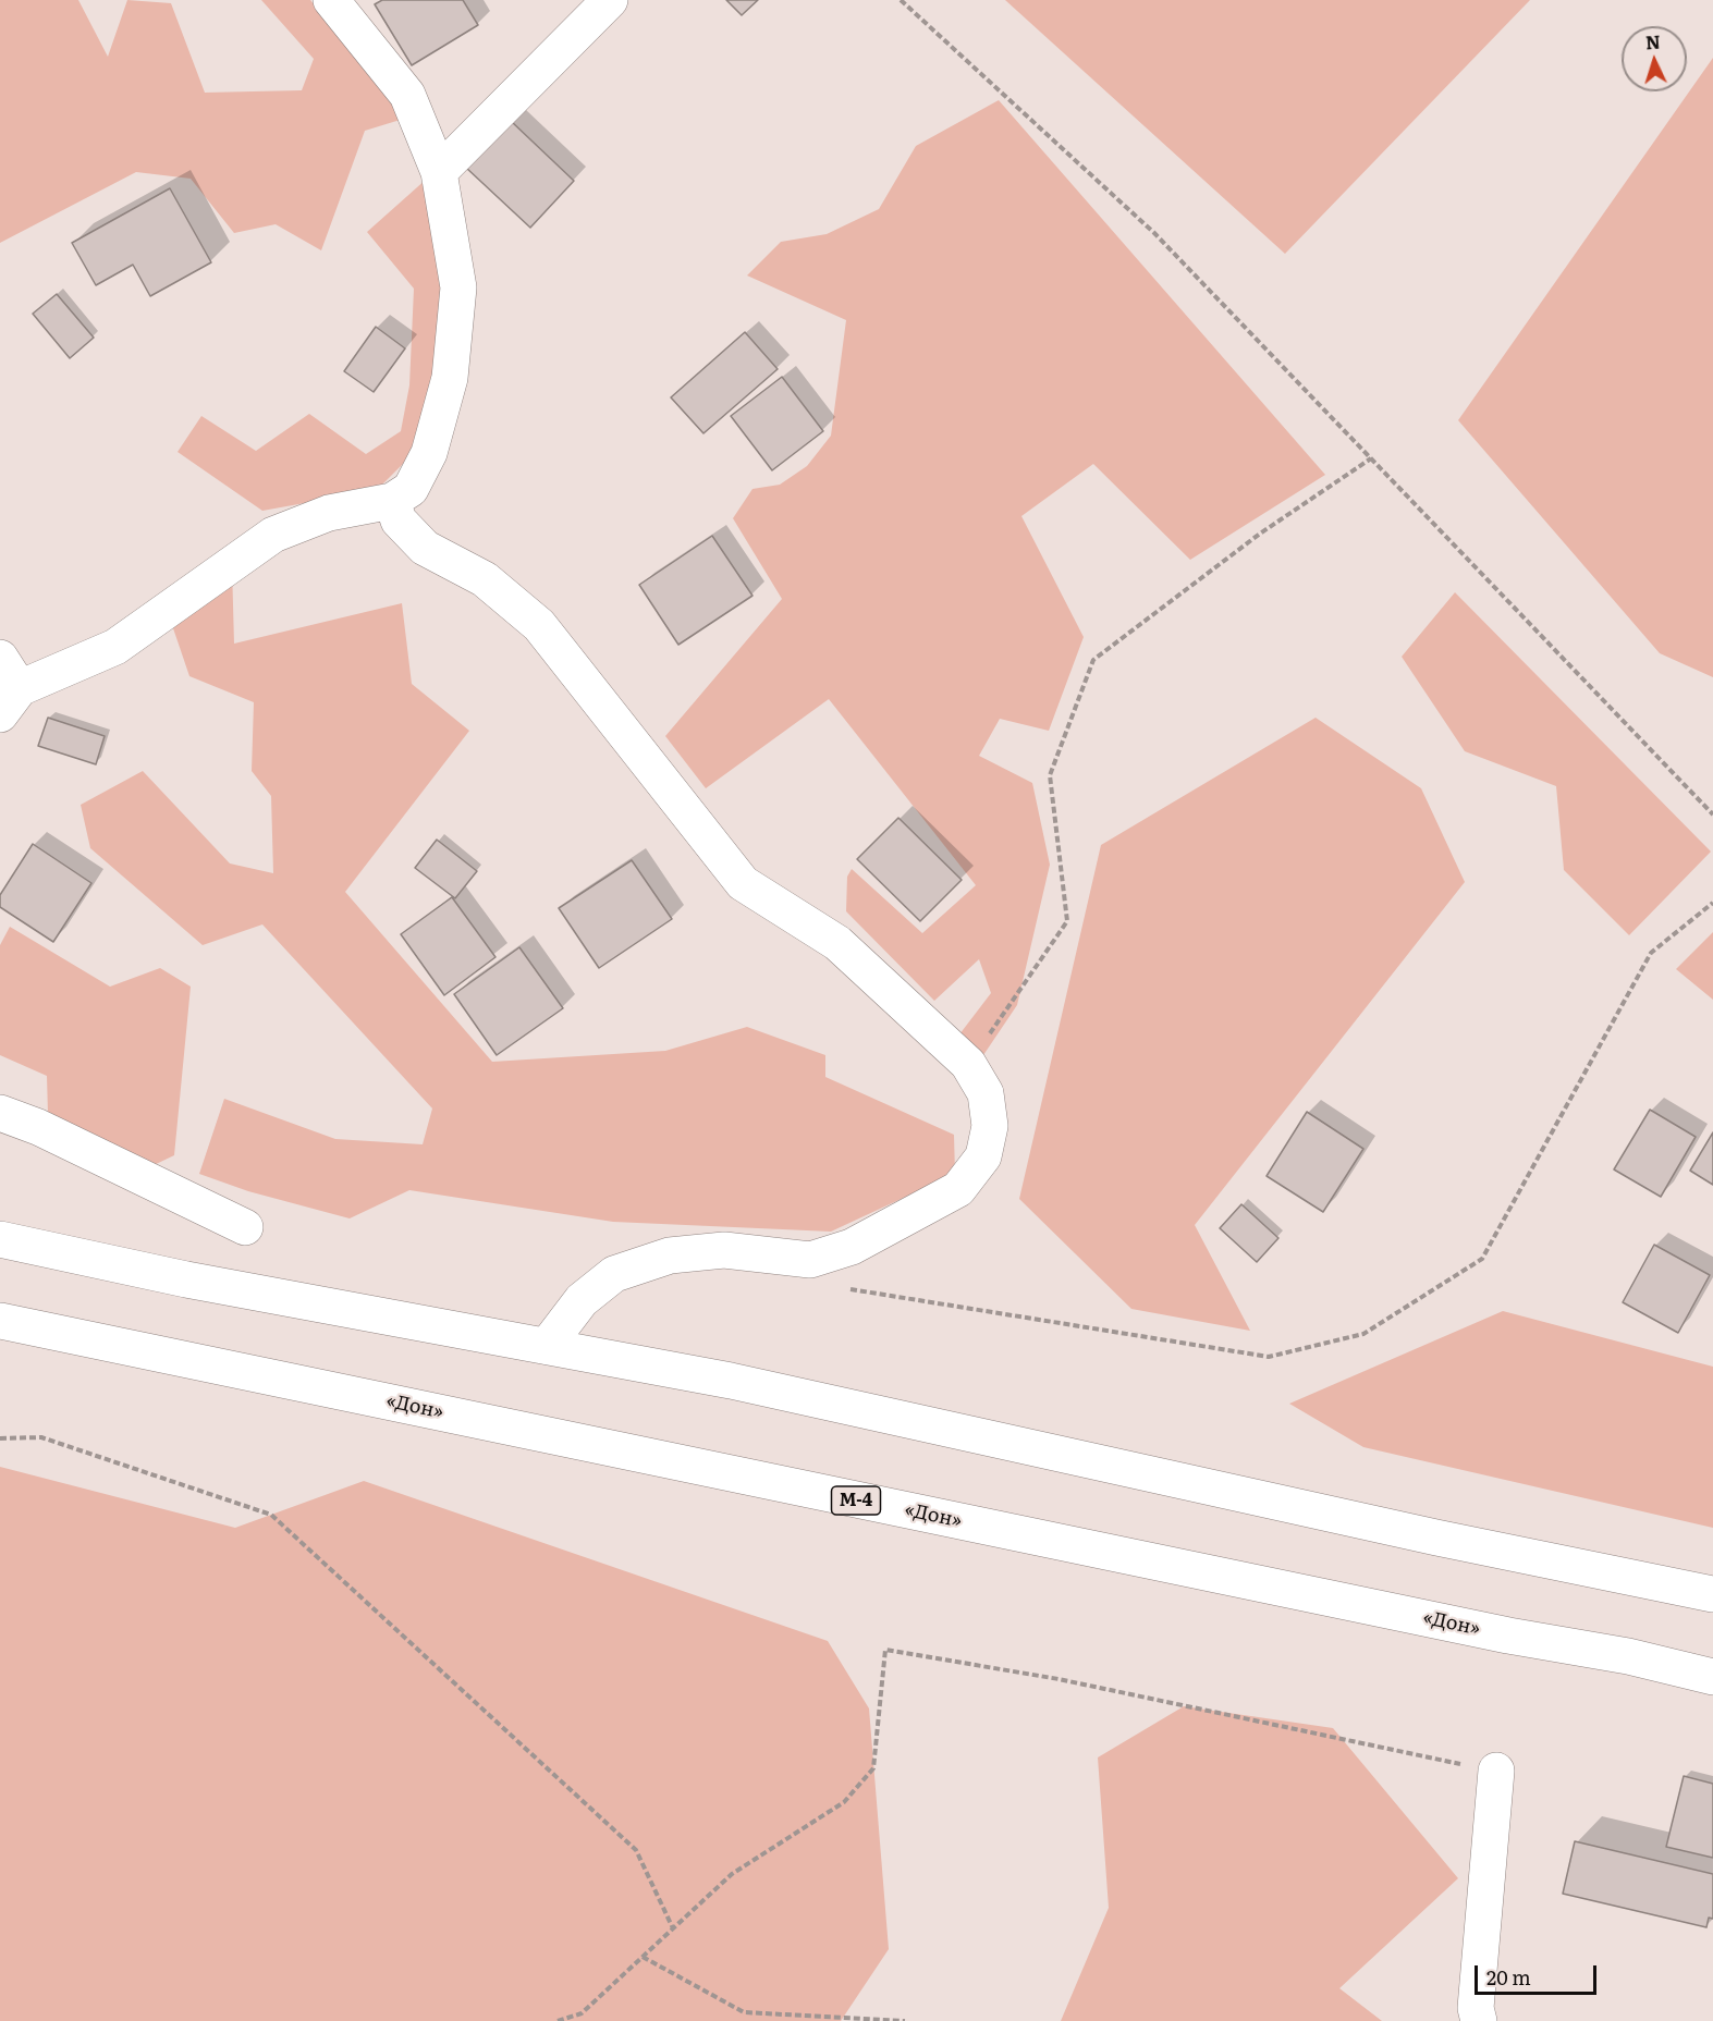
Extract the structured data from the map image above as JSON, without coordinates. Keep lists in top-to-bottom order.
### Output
{
  "streets": {
    "main road": ["«Дон»", "М-4"]
  },
  "scale_bar": "20 m",
  "north": "top"
}
